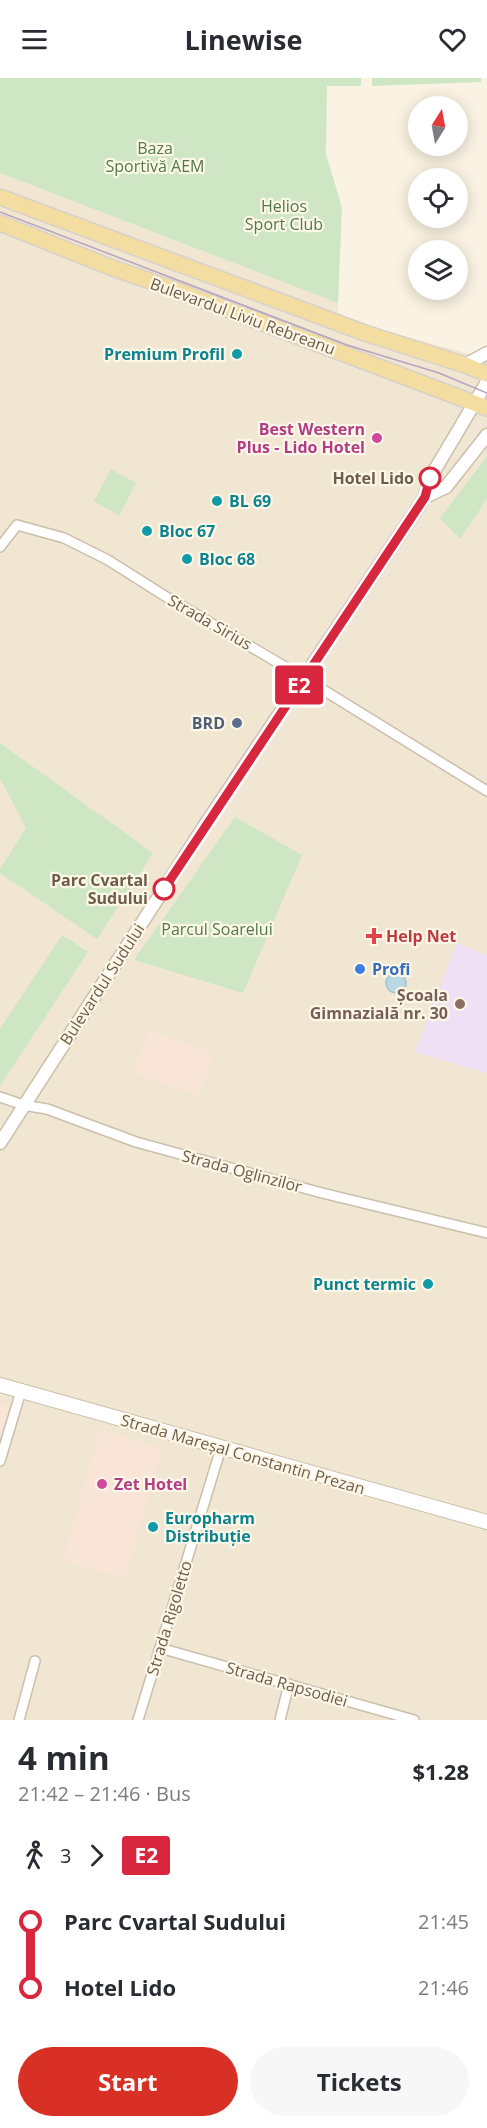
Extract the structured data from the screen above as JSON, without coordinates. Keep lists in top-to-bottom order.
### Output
{
  "streets": {
    "main road": ["Bulevardul Liviu Rebreanu", "Strada Mareșal Constantin Prezan"],
    "street": [
      "Strada Sirius",
      "Bulevardul Sudului",
      "Strada Oglinzilor",
      "Strada Rigoletto",
      "Strada Rapsodiei"
    ]
  },
  "crossings": [
    ["Bulevardul Liviu Rebreanu", "Bulevardul Sudului"],
    ["Strada Sirius", "Bulevardul Sudului"],
    ["Bulevardul Sudului", "Strada Oglinzilor"],
    ["Strada Mareșal Constantin Prezan", "Strada Rigoletto"],
    ["Strada Rigoletto", "Strada Rapsodiei"]
  ],
  "parks": ["Baza Sportivă AEM", "Helios Sport Club", "Parcul Soarelui"],
  "places": {
    "other": [
      "Premium Profil",
      "Best Western Plus - Lido Hotel",
      "Hotel Lido",
      "BL 69",
      "Bloc 67",
      "Bloc 68",
      "BRD",
      "Parc Cvartal Sudului",
      "Profi",
      "Școala Gimnazială nr. 30",
      "Punct termic",
      "Zet Hotel",
      "Europharm Distribuție"
    ],
    "health": ["Help Net"]
  },
  "lines": ["bus line E2"],
  "north": "top",
  "page": {
    "header": "Linewise",
    "on_map": "E2",
    "heading": ["4 min", "21:42 – 21:46 · Bus", "$1.28"],
    "legs": ["3", "E2"],
    "list": [
      {
        "name": "Parc Cvartal Sudului",
        "value": "21:45"
      },
      {
        "name": "Hotel Lido",
        "value": "21:46"
      }
    ],
    "buttons": ["Start", "Tickets"]
  }
}
